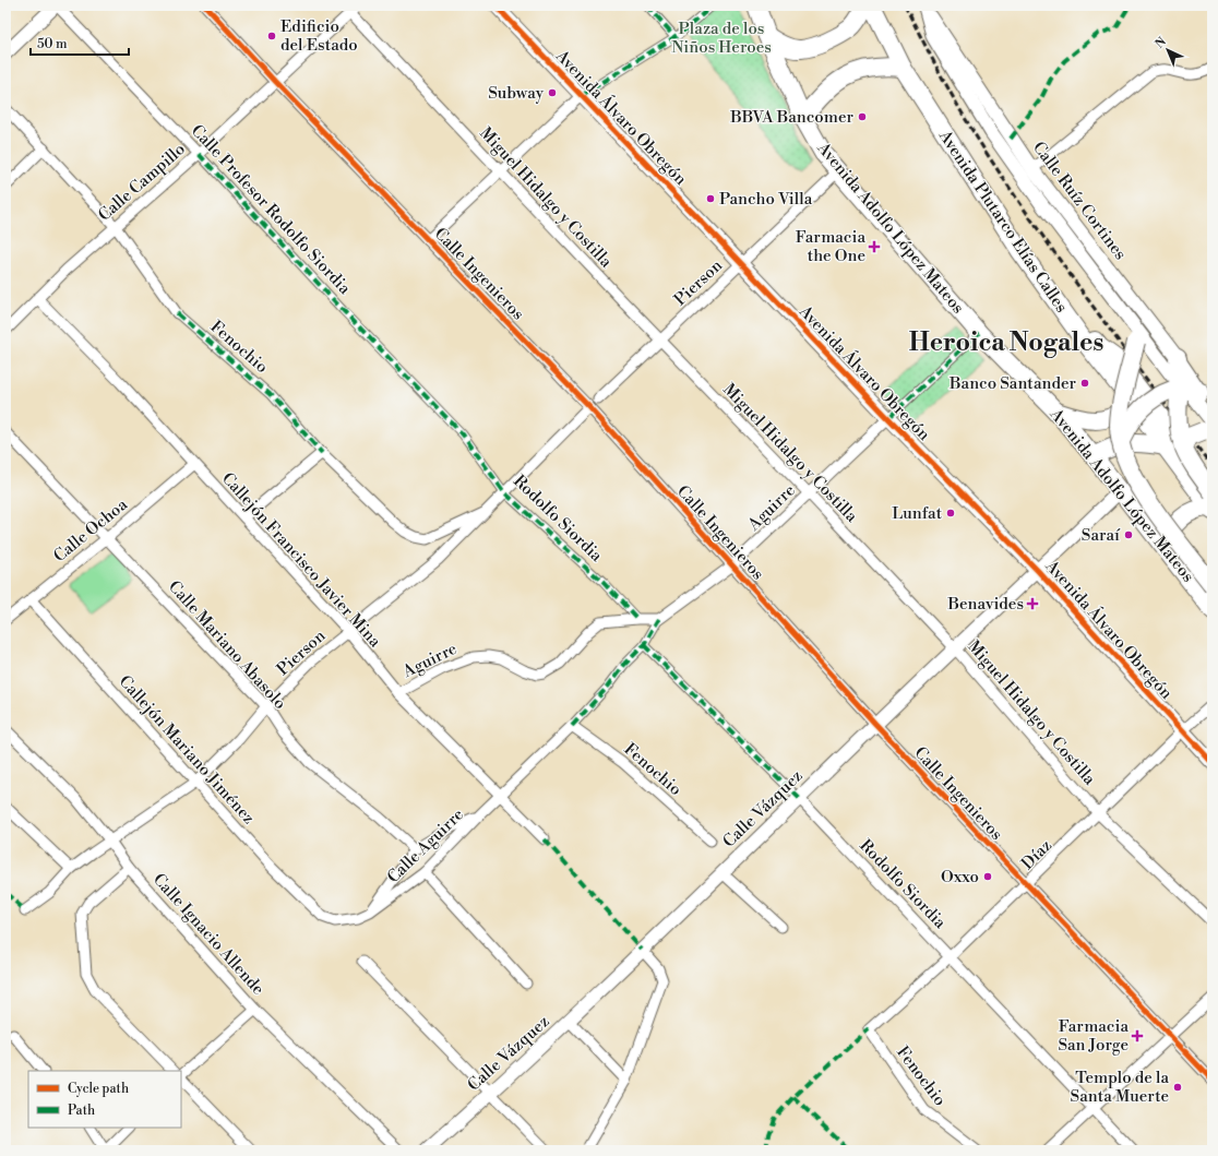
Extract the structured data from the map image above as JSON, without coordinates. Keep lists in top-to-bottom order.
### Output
{
  "streets": {
    "highway": ["Avenida Plutarco Elías Calles", "Avenida Adolfo López Mateos"],
    "street": [
      "Avenida Álvaro Obregón",
      "Calle Campillo",
      "Miguel Hidalgo y Costilla",
      "Calle Ruíz Cortines",
      "Calle Profesor Rodolfo Siordia",
      "Calle Ingenieros",
      "Pierson",
      "Fenochio",
      "Aguirre",
      "Rodolfo Siordia",
      "Calle Ochoa",
      "Callejón Francisco Javier Mina",
      "Calle Mariano Abasolo",
      "Callejón Mariano Jiménez",
      "Calle Vázquez",
      "Calle Aguirre",
      "Díaz",
      "Calle Ignacio Allende"
    ]
  },
  "crossings": [
    ["Avenida Álvaro Obregón", "Pierson"],
    ["Avenida Álvaro Obregón", "Aguirre"],
    ["Avenida Álvaro Obregón", "Calle Vázquez"],
    ["Avenida Álvaro Obregón", "Díaz"],
    ["Calle Campillo", "Miguel Hidalgo y Costilla"],
    ["Calle Campillo", "Calle Profesor Rodolfo Siordia"],
    ["Calle Campillo", "Calle Ingenieros"],
    ["Calle Campillo", "Fenochio"],
    ["Calle Campillo", "Callejón Francisco Javier Mina"],
    ["Miguel Hidalgo y Costilla", "Pierson"],
    ["Miguel Hidalgo y Costilla", "Aguirre"],
    ["Miguel Hidalgo y Costilla", "Calle Vázquez"],
    ["Miguel Hidalgo y Costilla", "Díaz"],
    ["Calle Profesor Rodolfo Siordia", "Rodolfo Siordia"],
    ["Avenida Adolfo López Mateos", "Pierson"],
    ["Avenida Adolfo López Mateos", "Aguirre"],
    ["Avenida Adolfo López Mateos", "Calle Vázquez"],
    ["Calle Ingenieros", "Pierson"],
    ["Calle Ingenieros", "Aguirre"],
    ["Calle Ingenieros", "Calle Vázquez"],
    ["Calle Ingenieros", "Díaz"],
    ["Pierson", "Fenochio"],
    ["Pierson", "Rodolfo Siordia"],
    ["Pierson", "Callejón Francisco Javier Mina"],
    ["Pierson", "Calle Mariano Abasolo"],
    ["Pierson", "Callejón Mariano Jiménez"],
    ["Pierson", "Calle Ignacio Allende"],
    ["Fenochio", "Aguirre"],
    ["Fenochio", "Calle Aguirre"],
    ["Fenochio", "Díaz"],
    ["Aguirre", "Rodolfo Siordia"],
    ["Aguirre", "Callejón Francisco Javier Mina"],
    ["Aguirre", "Calle Aguirre"],
    ["Rodolfo Siordia", "Calle Vázquez"],
    ["Rodolfo Siordia", "Díaz"],
    ["Calle Ochoa", "Callejón Francisco Javier Mina"],
    ["Calle Ochoa", "Calle Mariano Abasolo"],
    ["Calle Ochoa", "Callejón Mariano Jiménez"],
    ["Callejón Francisco Javier Mina", "Calle Aguirre"],
    ["Calle Mariano Abasolo", "Calle Aguirre"],
    ["Callejón Mariano Jiménez", "Calle Aguirre"]
  ],
  "districts": ["Heroica Nogales"],
  "parks": ["Plaza de los Niños Heroes"],
  "places": {
    "other": [
      "Edificio del Estado",
      "Subway",
      "BBVA Bancomer",
      "Pancho Villa",
      "Banco Santander",
      "Lunfat",
      "Saraí",
      "Oxxo",
      "Templo de la Santa Muerte"
    ],
    "health": ["Farmacia the One", "Benavides", "Farmacia San Jorge"]
  },
  "legend": ["Cycle path", "Path"],
  "scale_bar": "50 m",
  "north": "top left"
}
